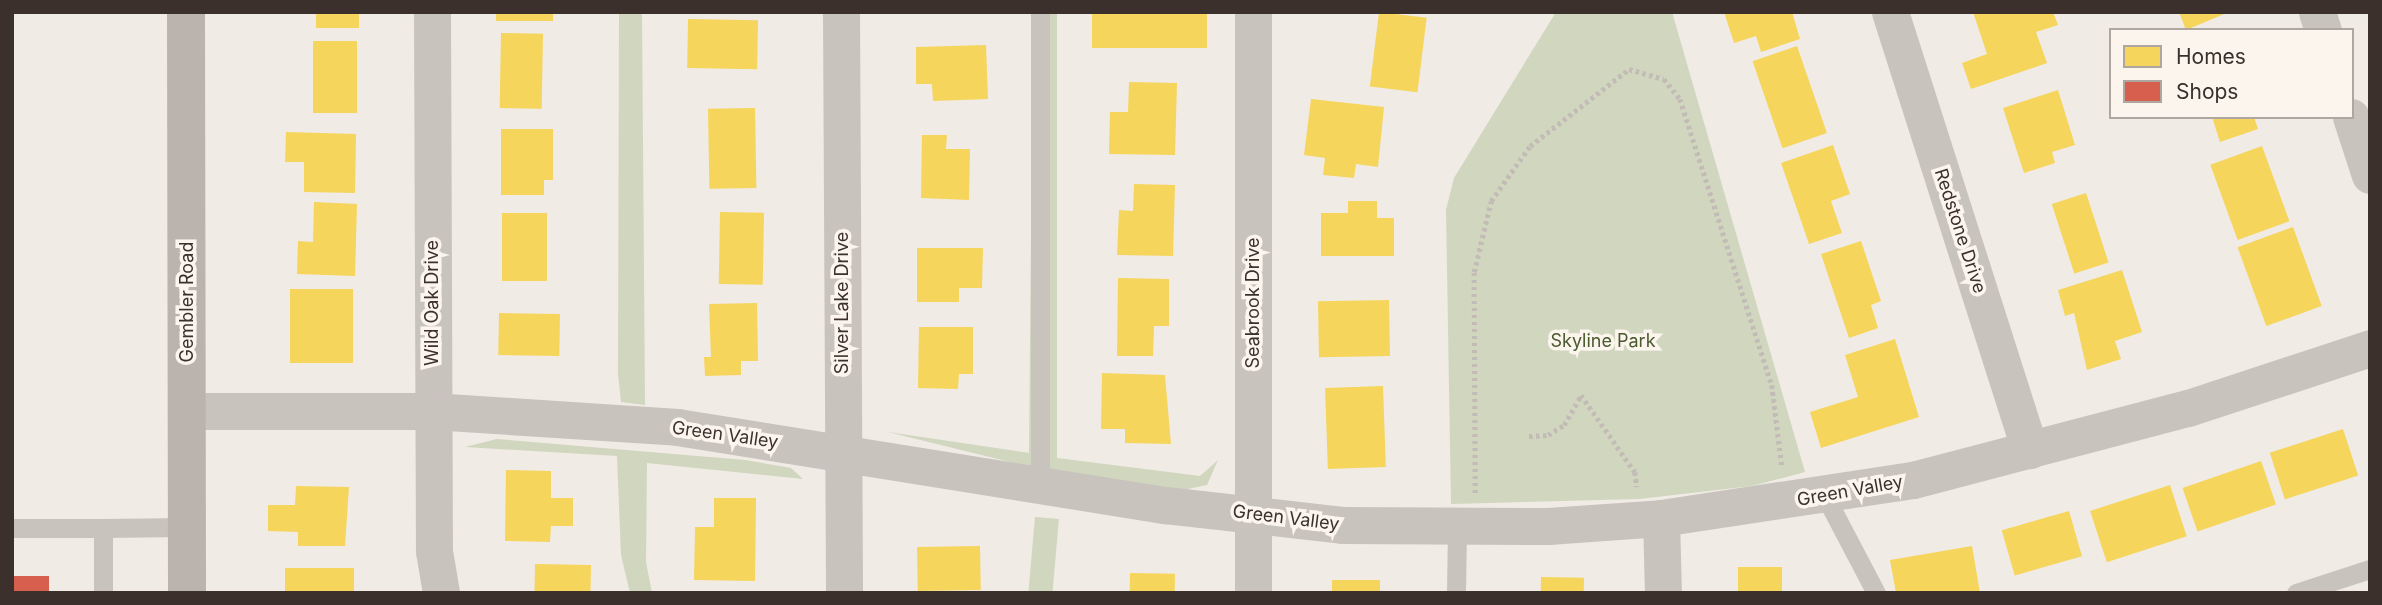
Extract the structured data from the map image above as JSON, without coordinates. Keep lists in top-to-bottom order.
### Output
{
  "streets": {
    "main road": ["Gembler Road"],
    "street": [
      "Redstone Drive",
      "Wild Oak Drive",
      "Silver Lake Drive",
      "Seabrook Drive",
      "Green Valley"
    ]
  },
  "crossings": [
    ["Redstone Drive", "Green Valley"],
    ["Gembler Road", "Green Valley"],
    ["Wild Oak Drive", "Green Valley"],
    ["Silver Lake Drive", "Green Valley"],
    ["Seabrook Drive", "Green Valley"]
  ],
  "parks": ["Skyline Park"],
  "legend": ["Homes", "Shops"]
}
